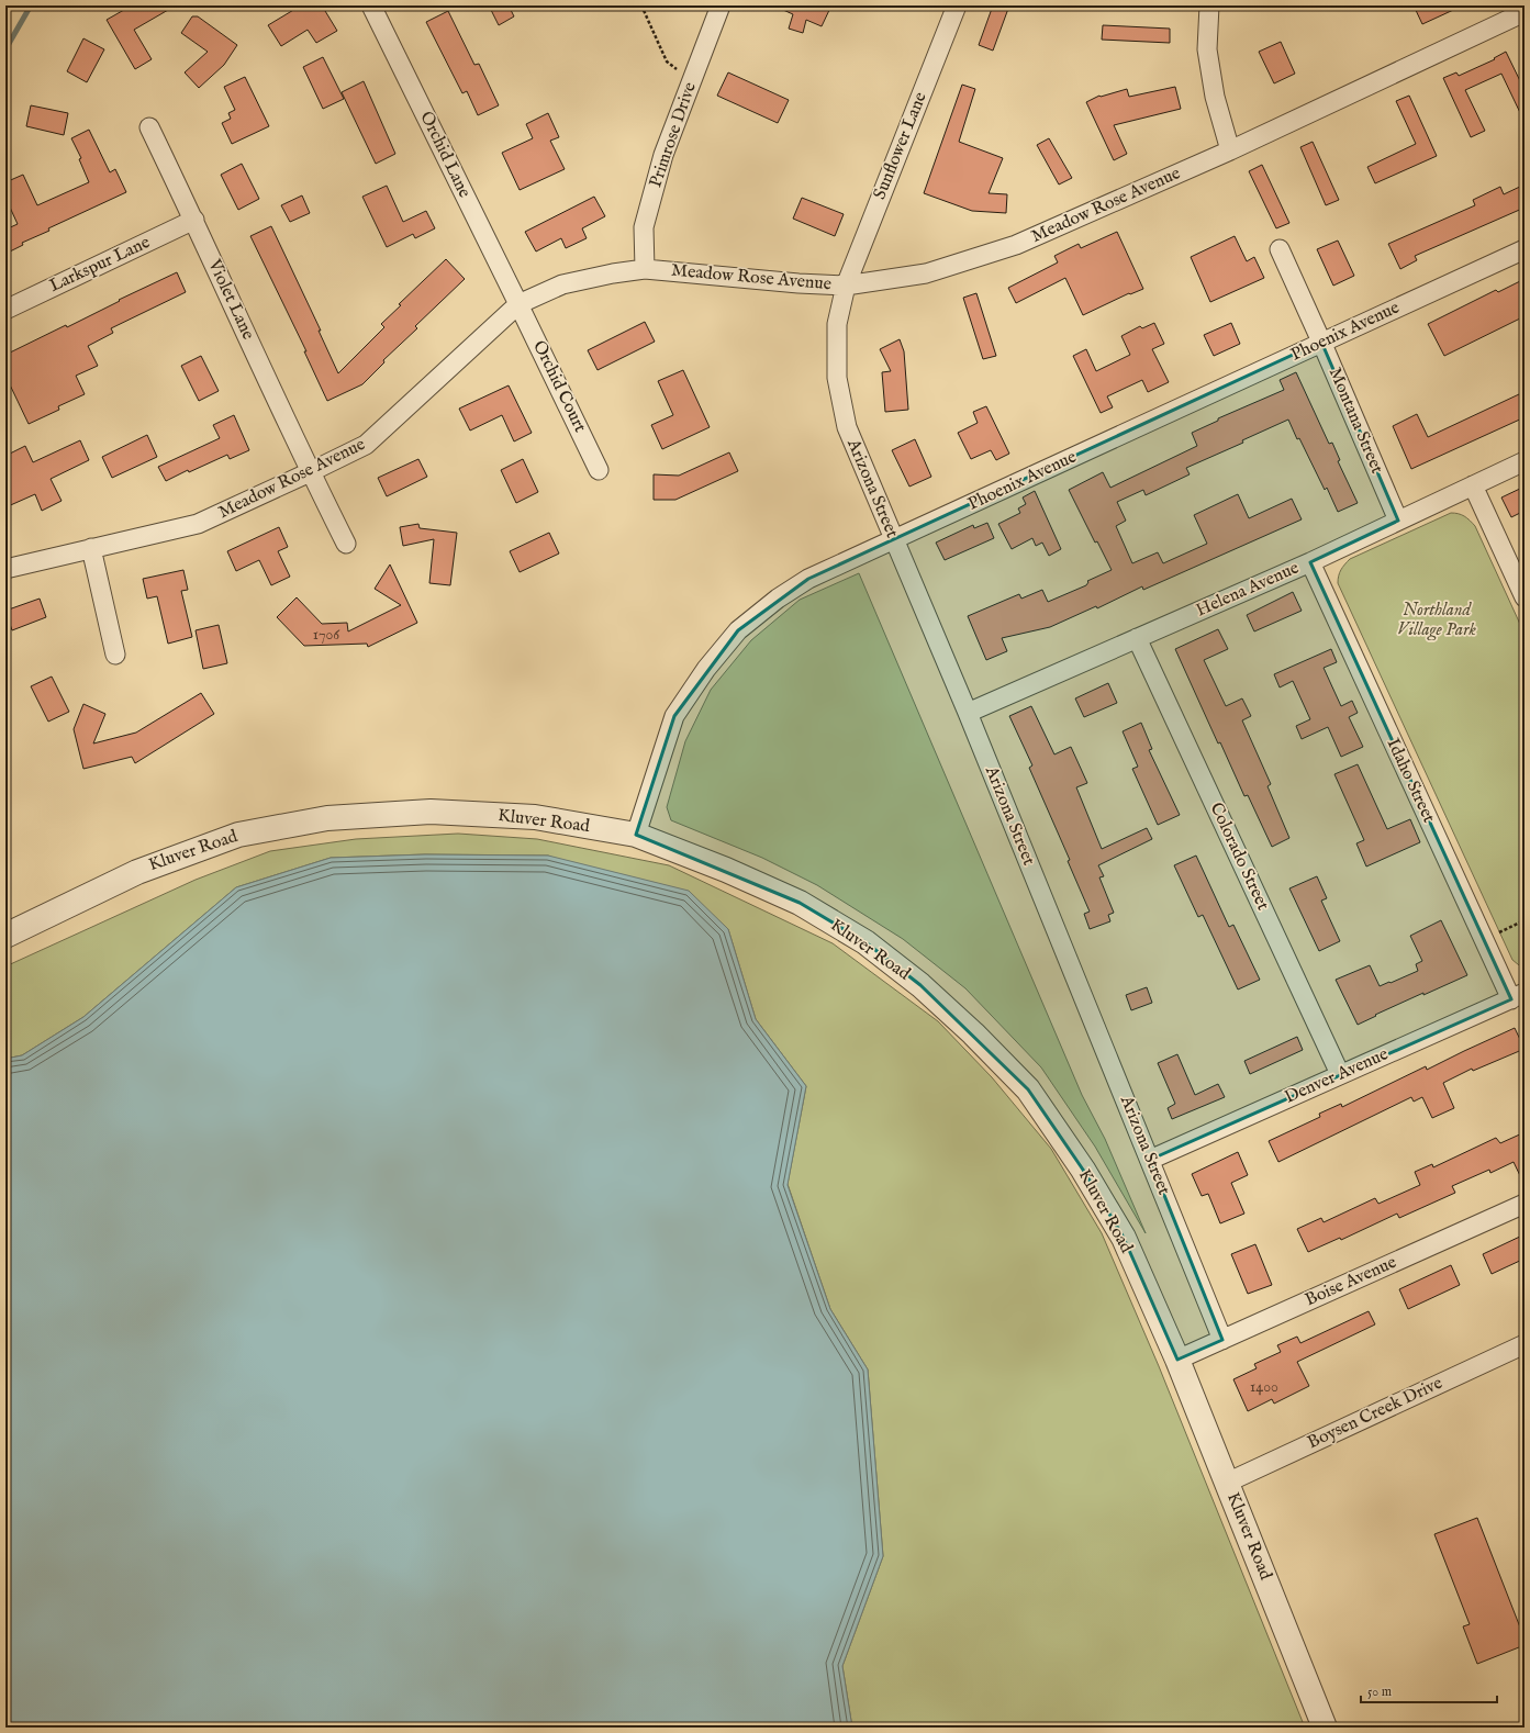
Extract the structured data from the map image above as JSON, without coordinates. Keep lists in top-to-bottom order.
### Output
{
  "streets": {
    "street": [
      "Primrose Drive",
      "Sunflower Lane",
      "Orchid Lane",
      "Meadow Rose Avenue",
      "Larkspur Lane",
      "Violet Lane",
      "Phoenix Avenue",
      "Orchid Court",
      "Montana Street",
      "Arizona Street",
      "Helena Avenue",
      "Idaho Street",
      "Kluver Road",
      "Colorado Street",
      "Denver Avenue",
      "Boise Avenue",
      "Boysen Creek Drive"
    ]
  },
  "crossings": [
    ["Primrose Drive", "Meadow Rose Avenue"],
    ["Sunflower Lane", "Meadow Rose Avenue"],
    ["Sunflower Lane", "Arizona Street"],
    ["Orchid Lane", "Meadow Rose Avenue"],
    ["Orchid Lane", "Orchid Court"],
    ["Meadow Rose Avenue", "Violet Lane"],
    ["Meadow Rose Avenue", "Orchid Court"],
    ["Meadow Rose Avenue", "Arizona Street"],
    ["Larkspur Lane", "Violet Lane"],
    ["Phoenix Avenue", "Montana Street"],
    ["Phoenix Avenue", "Arizona Street"],
    ["Phoenix Avenue", "Kluver Road"],
    ["Montana Street", "Helena Avenue"],
    ["Arizona Street", "Helena Avenue"],
    ["Arizona Street", "Denver Avenue"],
    ["Arizona Street", "Boise Avenue"],
    ["Helena Avenue", "Idaho Street"],
    ["Helena Avenue", "Colorado Street"],
    ["Idaho Street", "Denver Avenue"],
    ["Kluver Road", "Boise Avenue"],
    ["Kluver Road", "Boysen Creek Drive"],
    ["Colorado Street", "Denver Avenue"]
  ],
  "parks": ["Northland Village Park"],
  "house_numbers": ["1706", "1400"],
  "scale_bar": "50 m"
}
